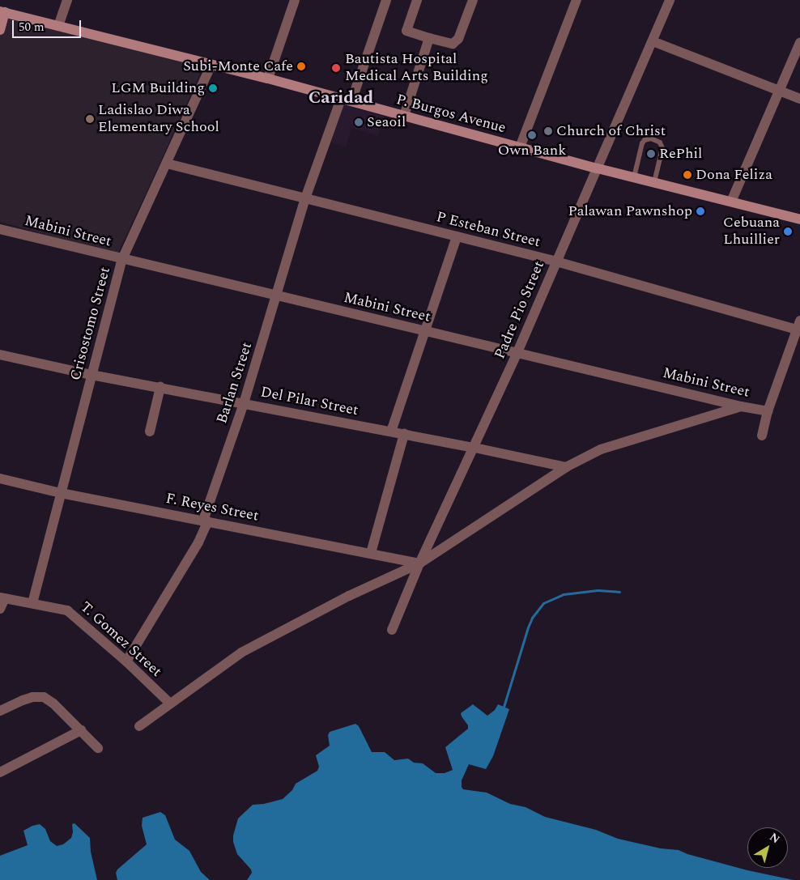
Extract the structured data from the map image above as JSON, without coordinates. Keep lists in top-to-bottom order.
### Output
{
  "streets": {
    "main road": ["P. Burgos Avenue"],
    "street": [
      "P Esteban Street",
      "Mabini Street",
      "Padre Pio Street",
      "Crisostomo Street",
      "Barlan Street",
      "Del Pilar Street",
      "F. Reyes Street",
      "T. Gomez Street"
    ]
  },
  "crossings": [
    ["P. Burgos Avenue", "Padre Pio Street"],
    ["P. Burgos Avenue", "Crisostomo Street"],
    ["P. Burgos Avenue", "Barlan Street"],
    ["P Esteban Street", "Padre Pio Street"],
    ["P Esteban Street", "Crisostomo Street"],
    ["P Esteban Street", "Barlan Street"],
    ["Mabini Street", "Padre Pio Street"],
    ["Mabini Street", "Crisostomo Street"],
    ["Mabini Street", "Barlan Street"],
    ["Padre Pio Street", "Del Pilar Street"],
    ["Padre Pio Street", "F. Reyes Street"],
    ["Crisostomo Street", "Del Pilar Street"],
    ["Crisostomo Street", "F. Reyes Street"],
    ["Crisostomo Street", "T. Gomez Street"],
    ["Barlan Street", "Del Pilar Street"],
    ["Barlan Street", "F. Reyes Street"],
    ["Barlan Street", "T. Gomez Street"]
  ],
  "districts": ["Caridad"],
  "places": [
    "Subi-Monte Cafe",
    "Bautista Hospital Medical Arts Building",
    "LGM Building",
    "Ladislao Diwa Elementary School",
    "Seaoil",
    "Church of Christ",
    "Own Bank",
    "RePhil",
    "Dona Feliza",
    "Palawan Pawnshop",
    "Cebuana Lhuillier"
  ],
  "scale_bar": "50 m",
  "north": "top right"
}
